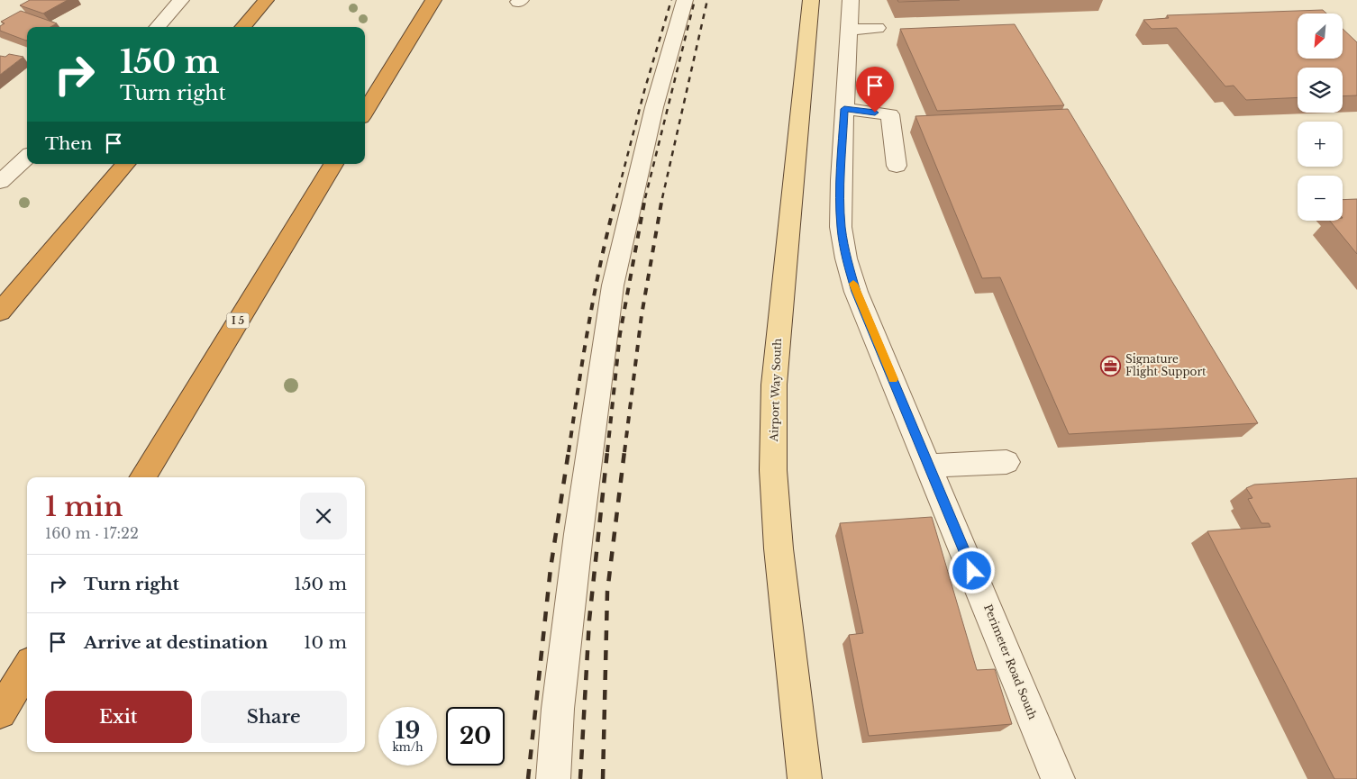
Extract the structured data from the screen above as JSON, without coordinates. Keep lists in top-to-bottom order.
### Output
{
  "streets": {
    "highway": ["I 5"],
    "main road": ["Airport Way South"],
    "street": ["Perimeter Road South"]
  },
  "places": {
    "office": ["Signature Flight Support"]
  },
  "north": "bottom left",
  "page": {
    "map_buttons": ["+", "−"],
    "turn": ["150 m", "Turn right"],
    "then": "Then",
    "heading": ["1 min", "160 m · 17:22"],
    "list": [
      {
        "name": "Turn right",
        "value": "150 m"
      },
      {
        "name": "Arrive at destination",
        "value": "10 m"
      }
    ],
    "buttons": ["Exit", "Share"],
    "speed": "19 km/h",
    "limit": "20"
  }
}
